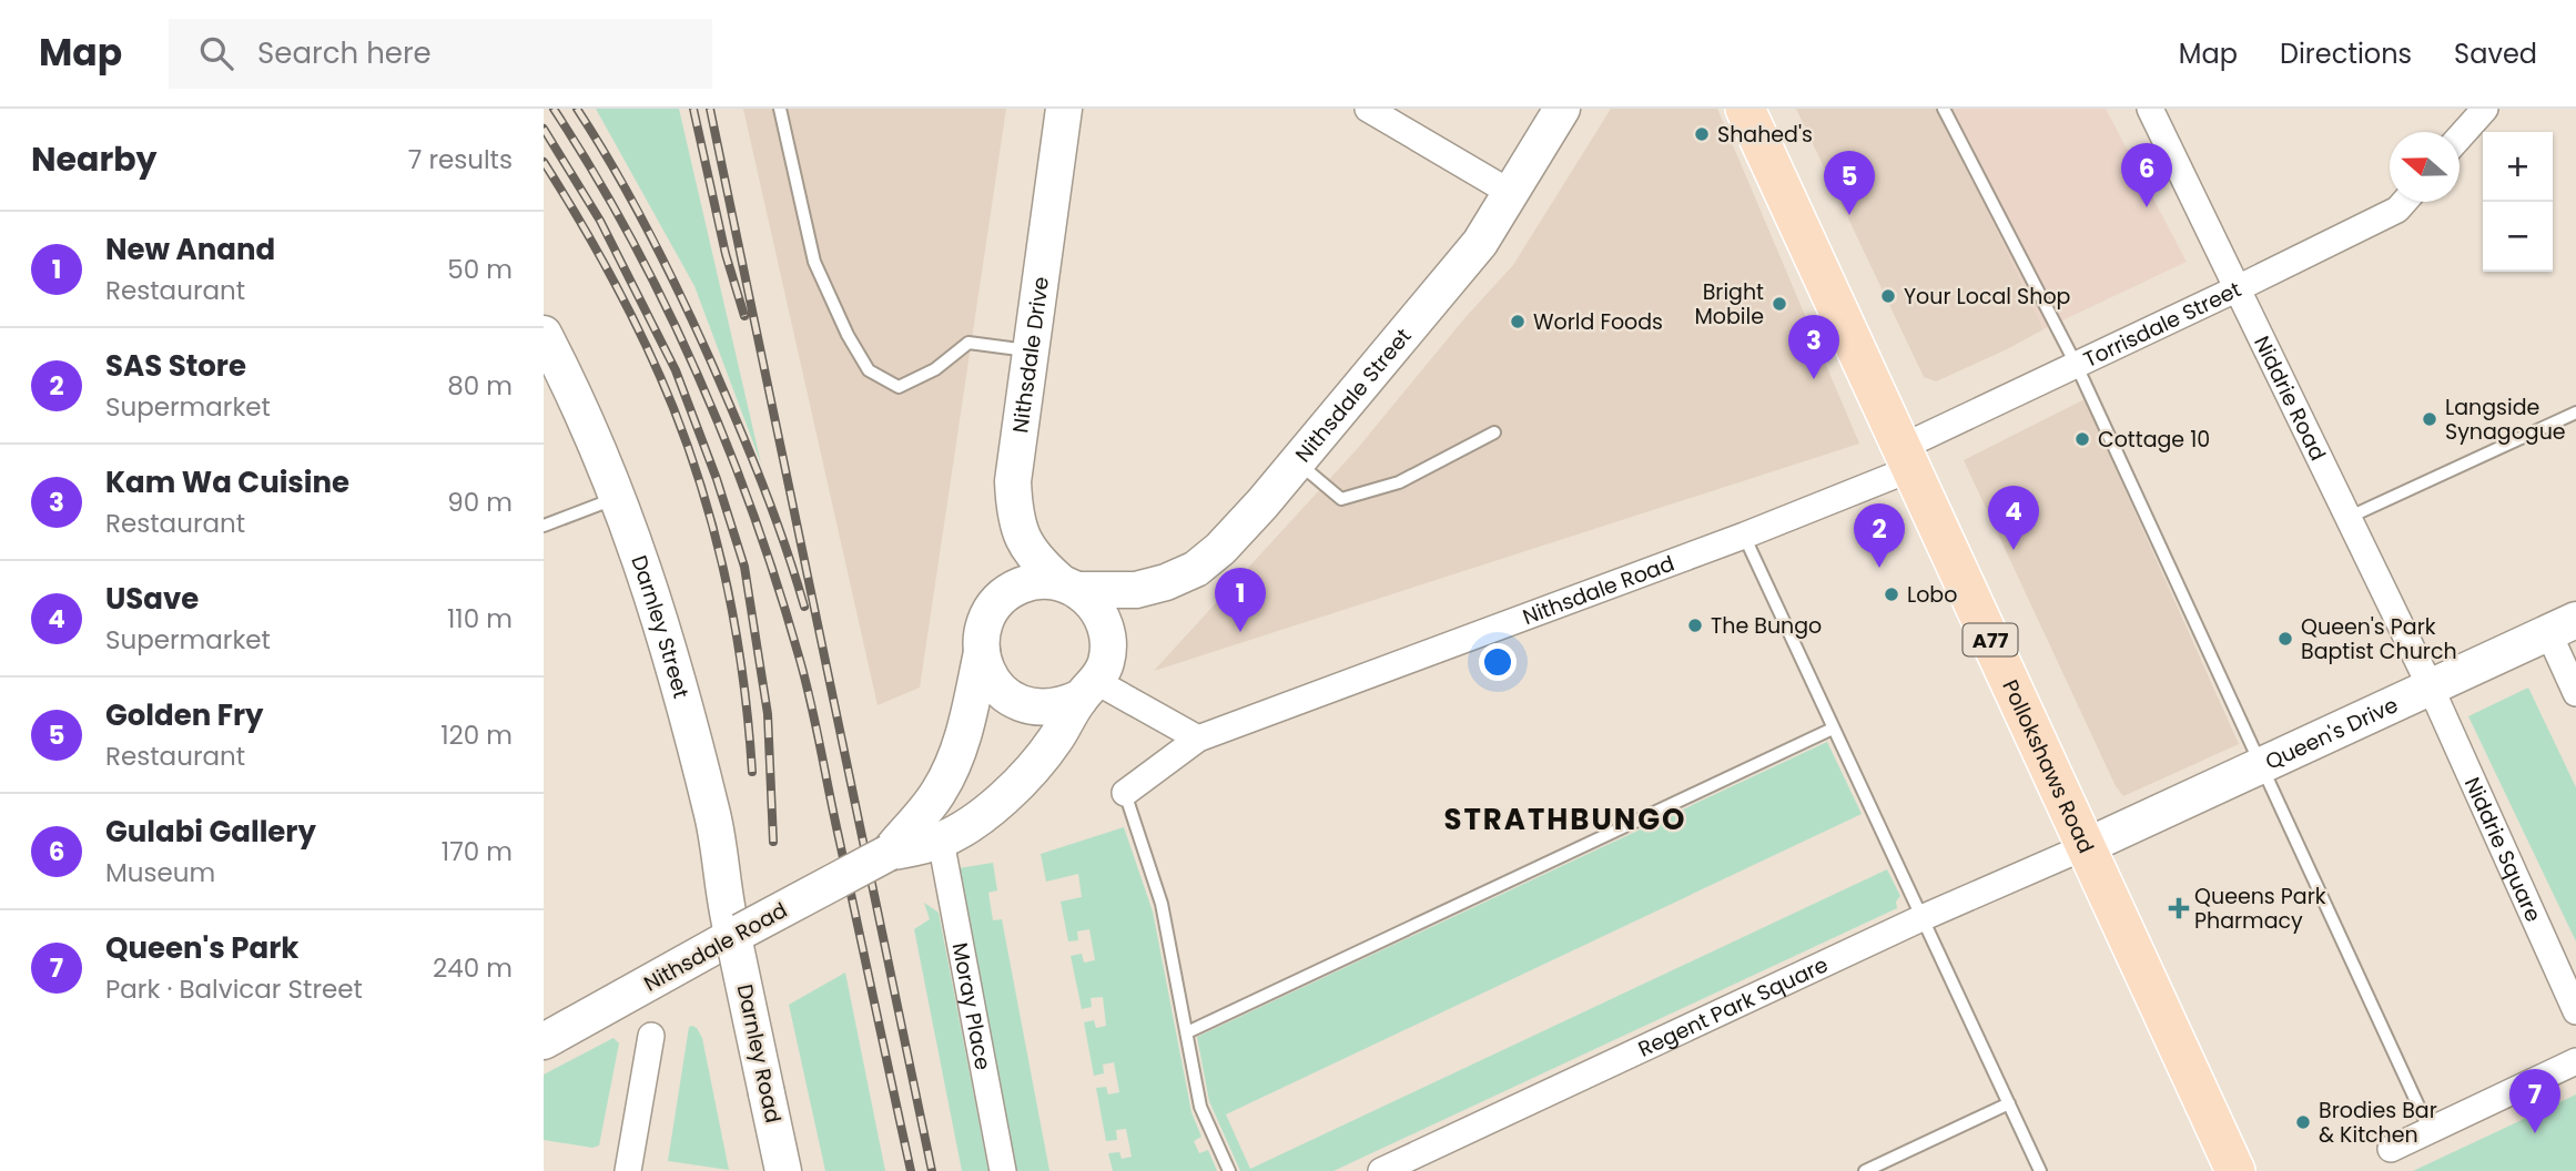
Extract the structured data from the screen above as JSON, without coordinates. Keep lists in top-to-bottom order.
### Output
{
  "streets": {
    "main road": ["A77", "Pollokshaws Road"],
    "street": [
      "Torrisdale Street",
      "Nithsdale Drive",
      "Nithsdale Street",
      "Niddrie Road",
      "Nithsdale Road",
      "Darnley Street",
      "Queen's Drive",
      "Niddrie Square",
      "Moray Place",
      "Regent Park Square",
      "Darnley Road"
    ]
  },
  "crossings": [
    ["Torrisdale Street", "Niddrie Road"],
    ["Torrisdale Street", "Nithsdale Road"],
    ["Torrisdale Street", "Pollokshaws Road"],
    ["Nithsdale Drive", "Nithsdale Street"],
    ["Nithsdale Drive", "Nithsdale Road"],
    ["Nithsdale Street", "Nithsdale Road"],
    ["Niddrie Road", "Queen's Drive"],
    ["Niddrie Road", "Niddrie Square"],
    ["Nithsdale Road", "Darnley Street"],
    ["Nithsdale Road", "Pollokshaws Road"],
    ["Nithsdale Road", "Moray Place"],
    ["Nithsdale Road", "Darnley Road"],
    ["Darnley Street", "Darnley Road"],
    ["Queen's Drive", "Pollokshaws Road"],
    ["Queen's Drive", "Niddrie Square"],
    ["Queen's Drive", "Regent Park Square"],
    ["Pollokshaws Road", "Regent Park Square"]
  ],
  "districts": ["STRATHBUNGO"],
  "places": {
    "other": [
      "Shahed's",
      "Your Local Shop",
      "Bright Mobile",
      "World Foods",
      "Langside Synagogue",
      "Cottage 10",
      "Lobo",
      "The Bungo",
      "Queen's Park Baptist Church",
      "Brodies Bar & Kitchen"
    ],
    "health": ["Queens Park Pharmacy"]
  },
  "north": "left",
  "page": {
    "header": "Map",
    "search": "Search here",
    "nav": ["Map", "Directions", "Saved"],
    "heading": ["Nearby", "7 results"],
    "map_buttons": ["+", "−"],
    "pins": [
      "6",
      "5",
      "3",
      "4",
      "2",
      "1",
      "7"
    ],
    "list": [
      {
        "mark": "1",
        "name": "New Anand",
        "note": "Restaurant",
        "value": "50 m"
      },
      {
        "mark": "2",
        "name": "SAS Store",
        "note": "Supermarket",
        "value": "80 m"
      },
      {
        "mark": "3",
        "name": "Kam Wa Cuisine",
        "note": "Restaurant",
        "value": "90 m"
      },
      {
        "mark": "4",
        "name": "USave",
        "note": "Supermarket",
        "value": "110 m"
      },
      {
        "mark": "5",
        "name": "Golden Fry",
        "note": "Restaurant",
        "value": "120 m"
      },
      {
        "mark": "6",
        "name": "Gulabi Gallery",
        "note": "Museum",
        "value": "170 m"
      },
      {
        "mark": "7",
        "name": "Queen's Park",
        "note": "Park · Balvicar Street",
        "value": "240 m"
      }
    ]
  }
}
